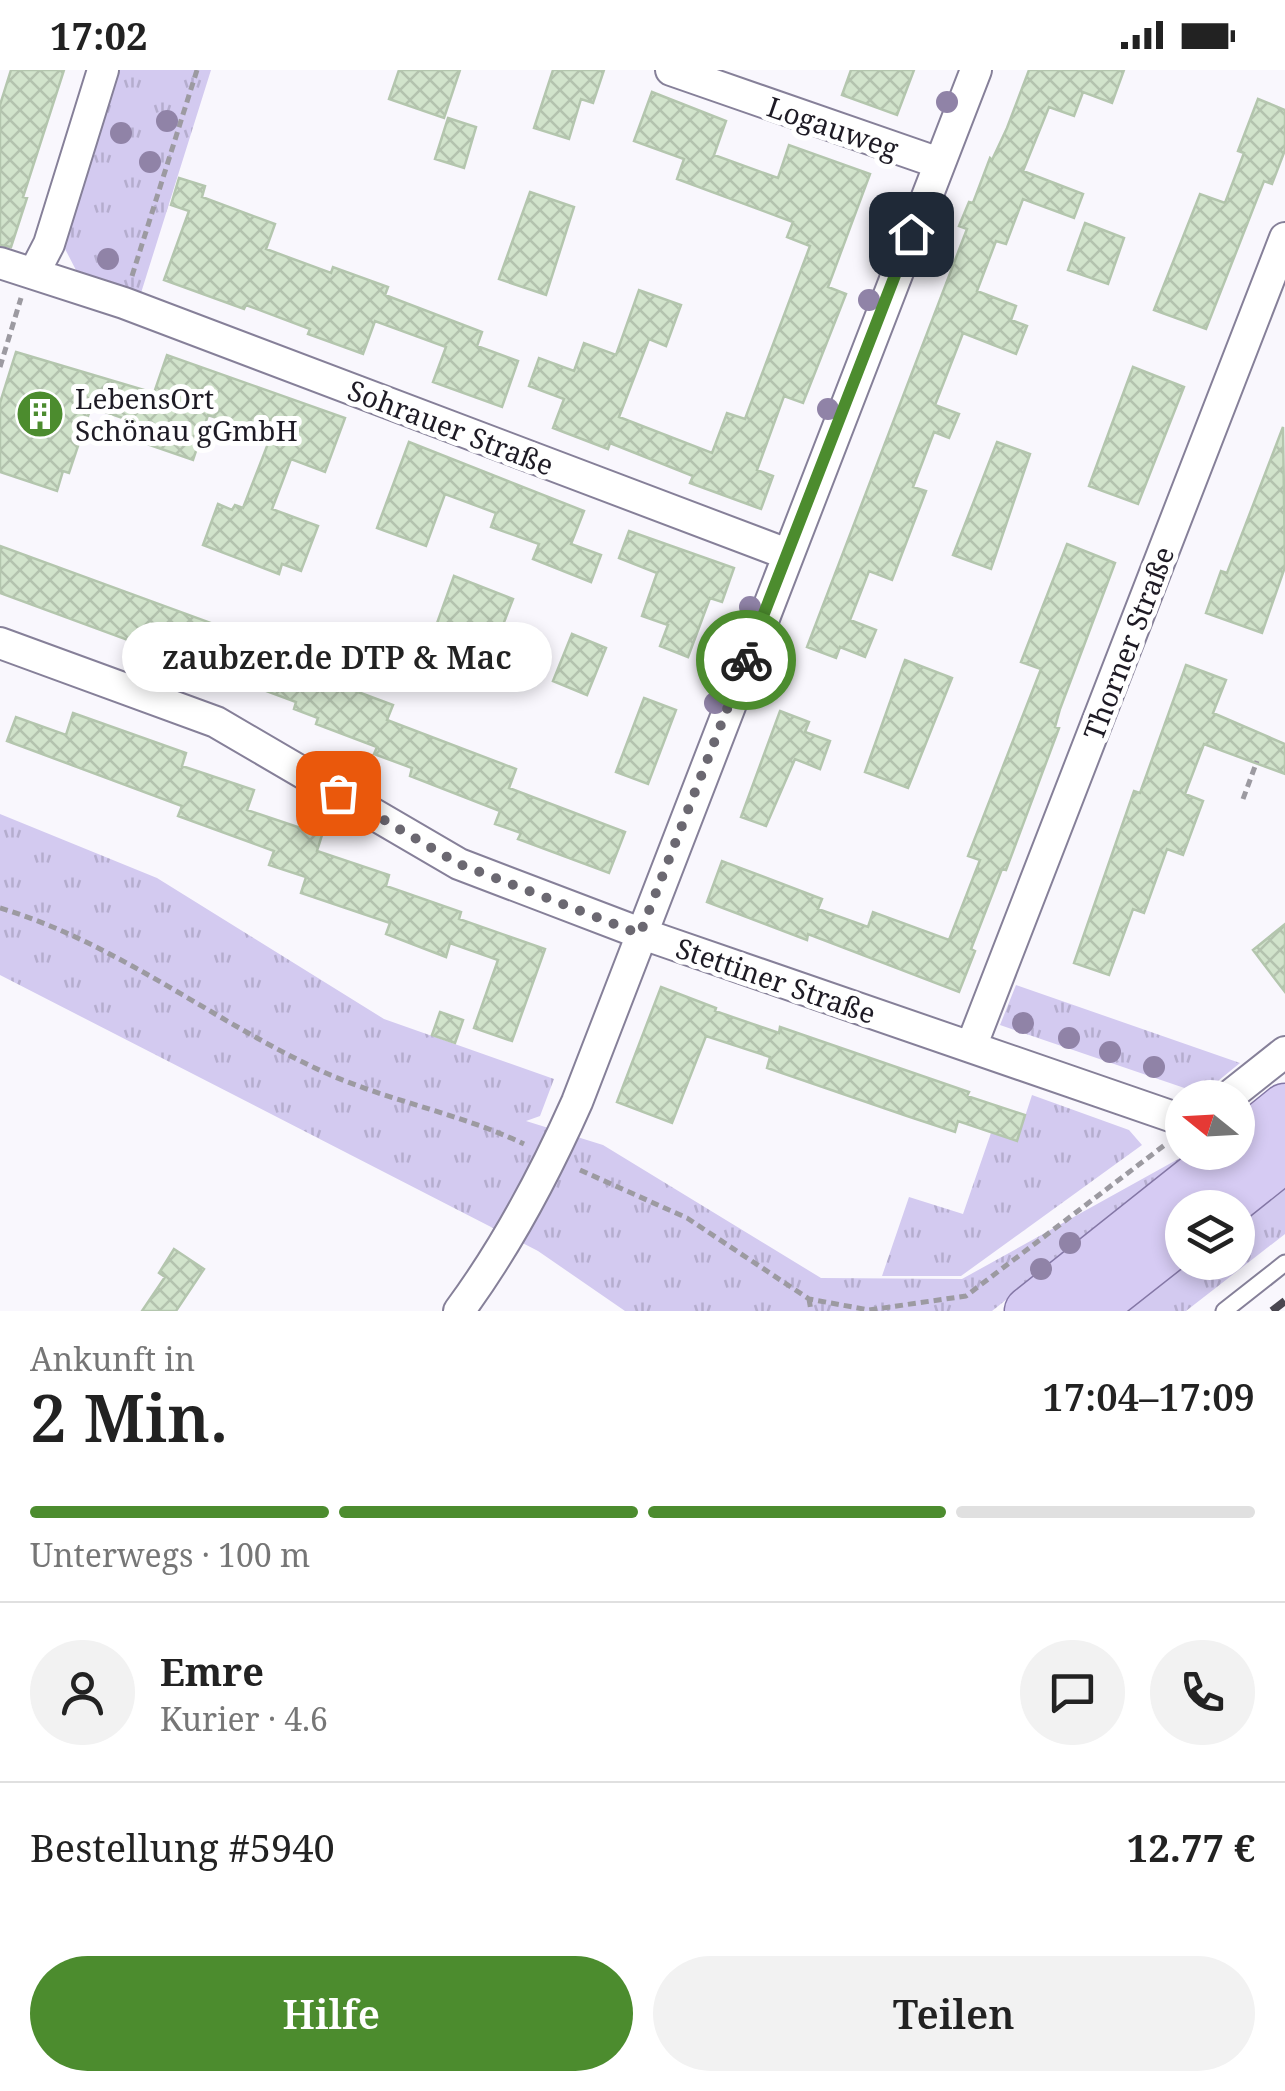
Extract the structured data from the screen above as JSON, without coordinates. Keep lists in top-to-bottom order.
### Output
{
  "streets": {
    "street": [
      "Logauweg",
      "Sohrauer Straße",
      "Thorner Straße",
      "Stettiner Straße"
    ]
  },
  "crossings": [
    ["Thorner Straße", "Stettiner Straße"]
  ],
  "places": {
    "building": ["LebensOrt Schönau gGmbH"],
    "other": ["zaubzer.de DTP & Mac"]
  },
  "north": "left",
  "page": {
    "status": "17:02",
    "bubble": "zaubzer.de DTP & Mac",
    "heading": ["2 Min.", "Ankunft in", "17:04–17:09"],
    "panel": [
      "Emre",
      "Kurier · 4.6",
      "Bestellung #5940",
      "12.77 €"
    ],
    "bar": "Unterwegs · 100 m",
    "buttons": ["Hilfe", "Teilen"]
  }
}
